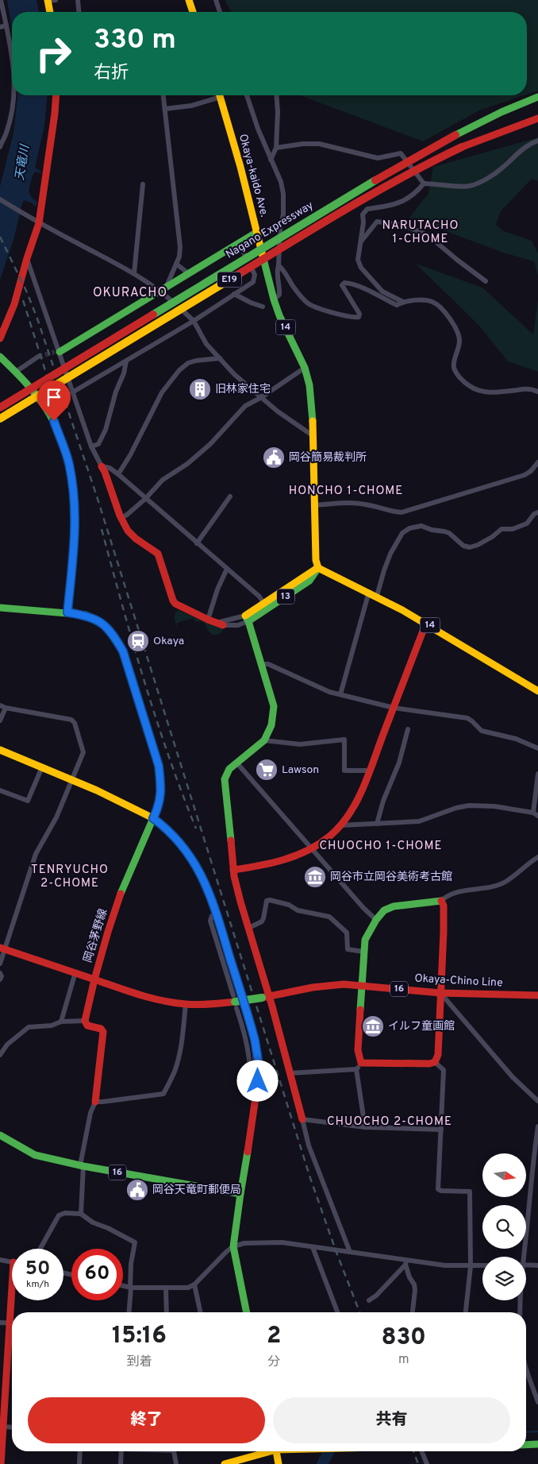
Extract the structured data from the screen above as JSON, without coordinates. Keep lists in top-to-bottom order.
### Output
{
  "streets": {
    "main road": [
      "Okaya-kaido Ave.",
      "Nagano Expressway",
      "E19",
      "14",
      "13",
      "岡谷茅野線",
      "Okaya-Chino Line",
      "16"
    ]
  },
  "crossings": [
    ["Okaya-kaido Ave.", "14"],
    ["Okaya-kaido Ave.", "13"],
    ["14", "13"],
    ["岡谷茅野線", "Okaya-Chino Line"]
  ],
  "districts": [
    "NARUTACHO 1-CHOME",
    "OKURACHO",
    "HONCHO 1-CHOME",
    "CHUOCHO 1-CHOME",
    "TENRYUCHO 2-CHOME",
    "CHUOCHO 2-CHOME"
  ],
  "water": ["天竜川"],
  "places": {
    "building": ["旧林家住宅"],
    "public building": ["岡谷簡易裁判所", "岡谷天竜町郵便局"],
    "station": ["Okaya"],
    "supermarket": ["Lawson"],
    "museum": ["岡谷市立岡谷美術考古館", "イルフ童画館"]
  },
  "north": "right",
  "page": {
    "turn": ["330 m", "右折"],
    "speed": "50 km/h",
    "limit": "60",
    "eta": [
      "15:16",
      "到着",
      "2",
      "分",
      "830",
      "m"
    ],
    "buttons": ["終了", "共有"]
  }
}
